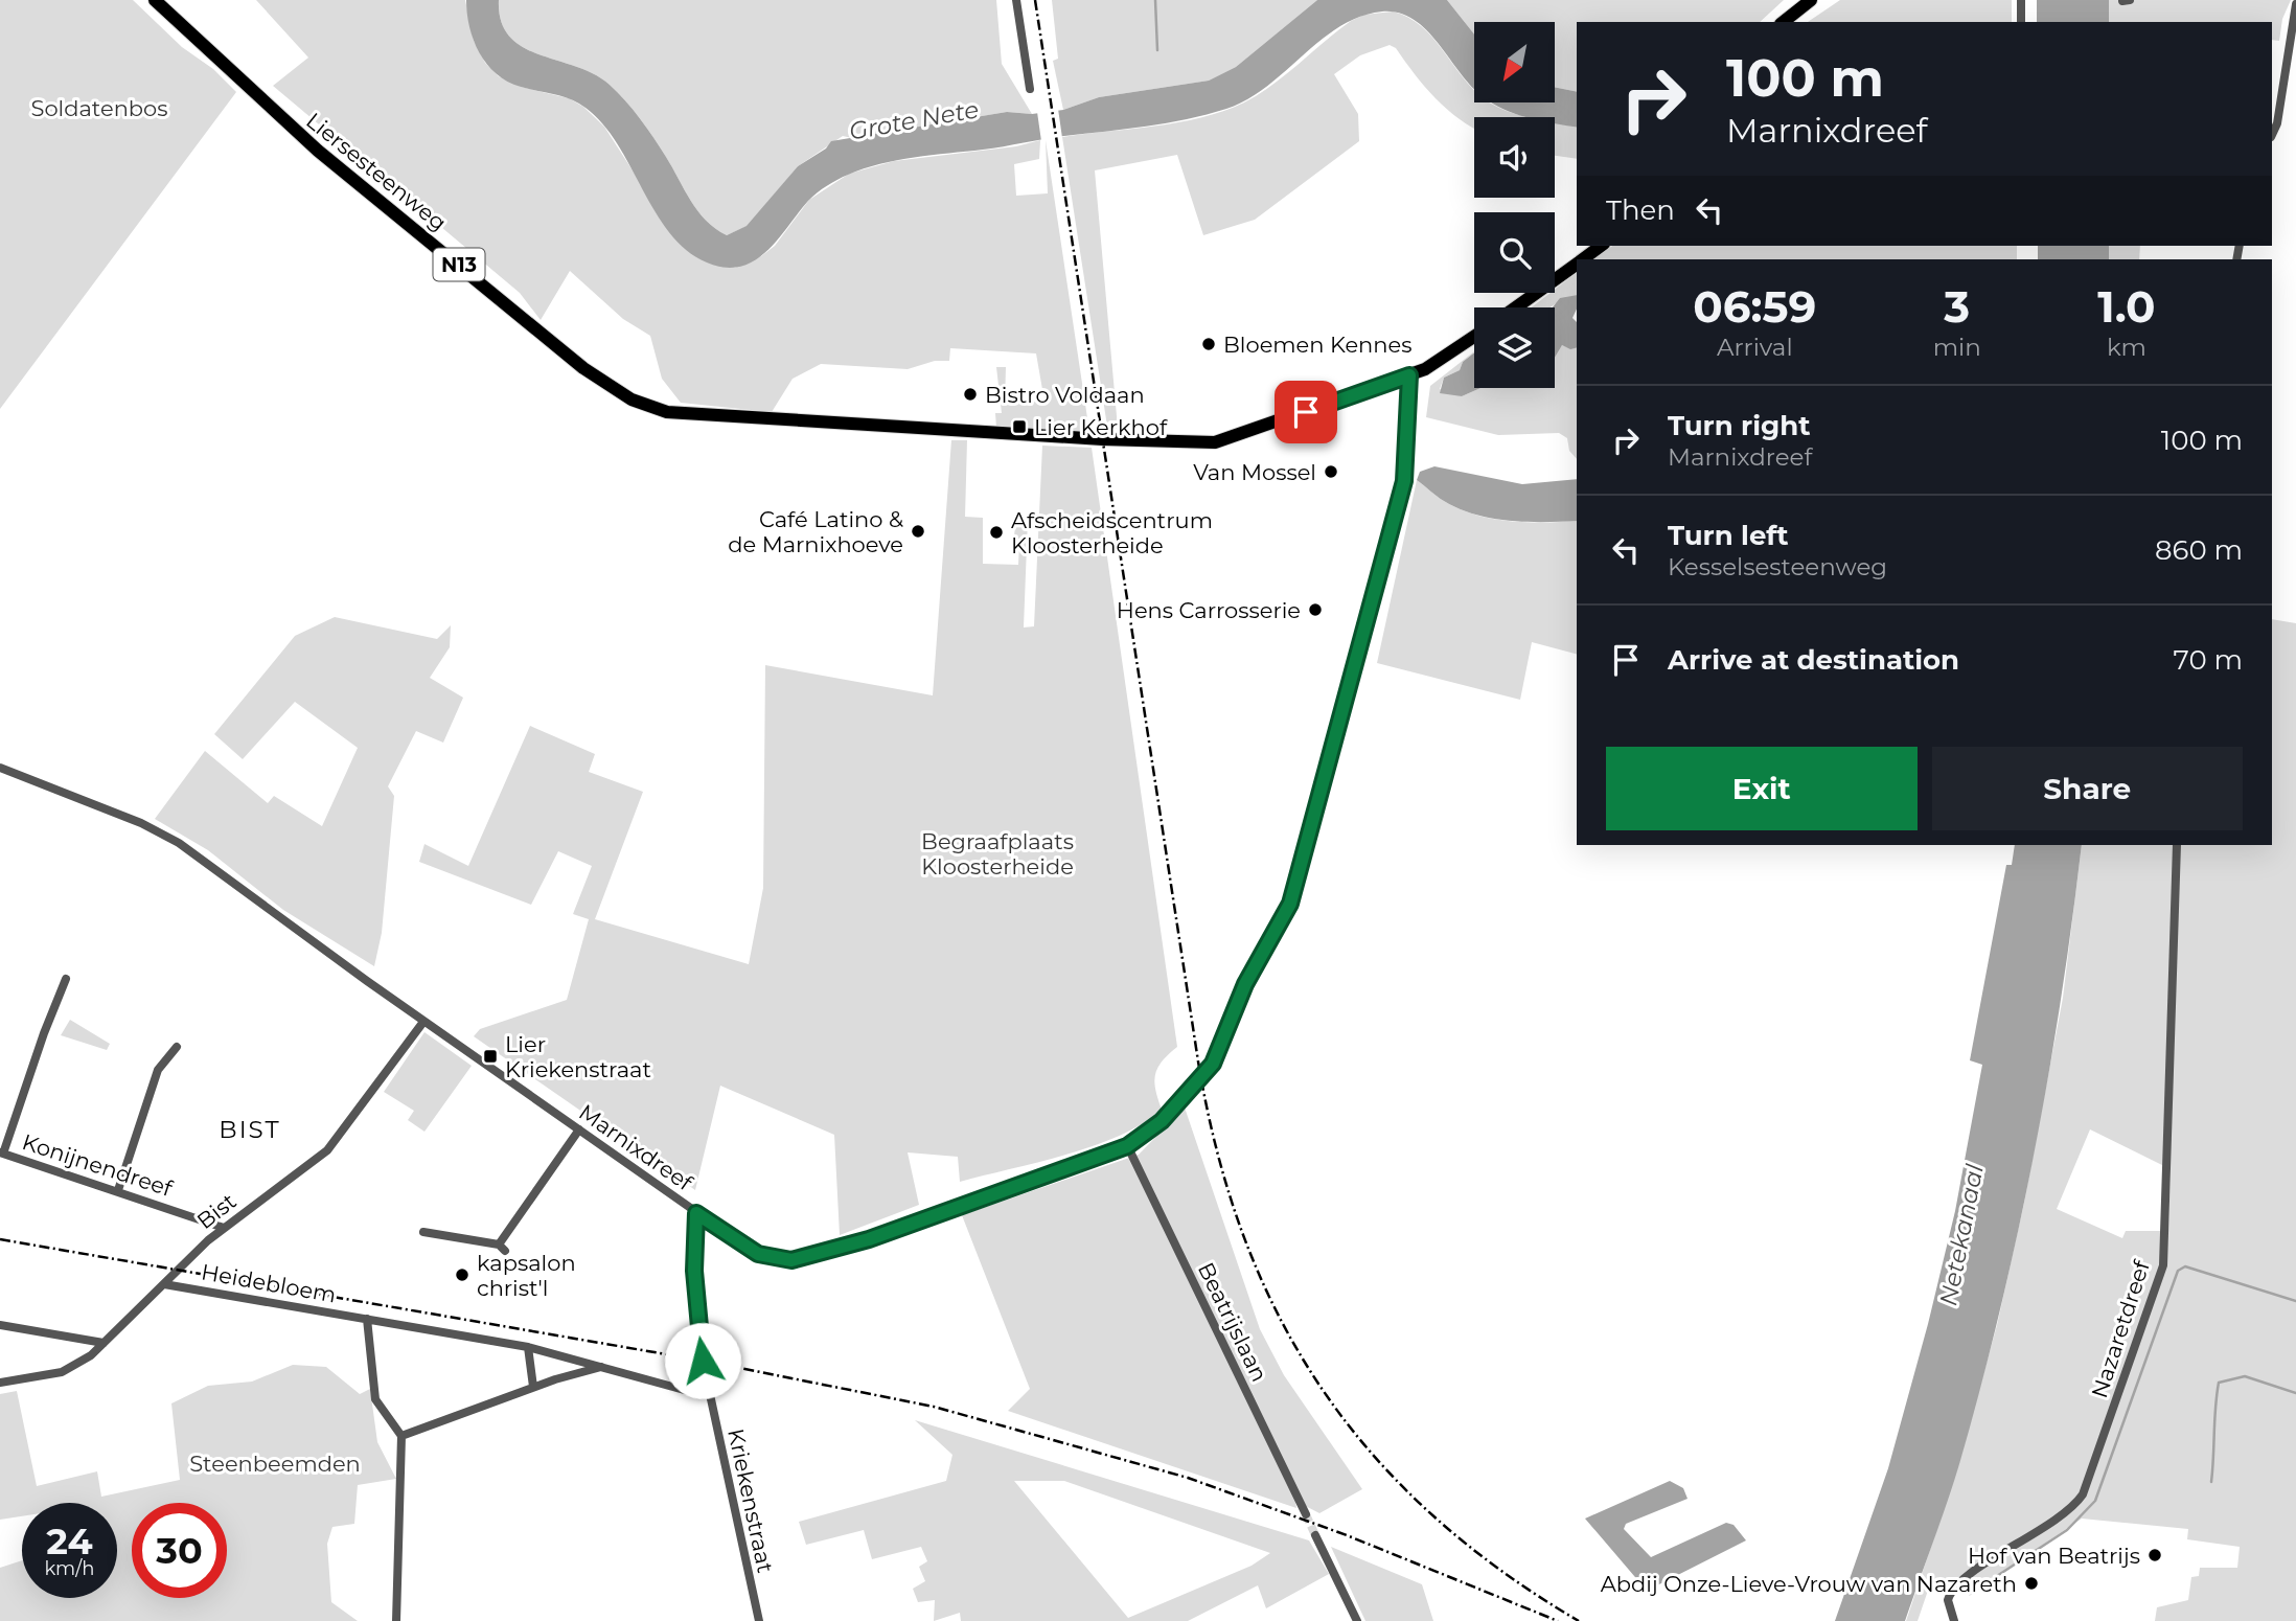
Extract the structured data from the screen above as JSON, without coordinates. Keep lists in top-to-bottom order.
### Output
{
  "streets": {
    "main road": ["Liersesteenweg", "N13"],
    "street": [
      "Marnixdreef",
      "Konijnendreef",
      "Bist",
      "Heidebloem",
      "Beatrijslaan",
      "Nazaretdreef",
      "Kriekenstraat"
    ]
  },
  "crossings": [
    ["Liersesteenweg", "N13"],
    ["Liersesteenweg", "Marnixdreef"],
    ["N13", "Marnixdreef"],
    ["Marnixdreef", "Bist"],
    ["Marnixdreef", "Beatrijslaan"],
    ["Marnixdreef", "Kriekenstraat"],
    ["Konijnendreef", "Bist"],
    ["Bist", "Heidebloem"],
    ["Heidebloem", "Kriekenstraat"]
  ],
  "districts": ["BIST"],
  "water": ["Grote Nete", "Netekanaal"],
  "parks": ["Soldatenbos", "Begraafplaats Kloosterheide", "Steenbeemden"],
  "places": {
    "other": [
      "Bloemen Kennes",
      "Bistro Voldaan",
      "Van Mossel",
      "Café Latino & de Marnixhoeve",
      "Afscheidscentrum Kloosterheide",
      "Hens Carrosserie",
      "kapsalon christ'l",
      "Hof van Beatrijs",
      "Abdij Onze-Lieve-Vrouw van Nazareth"
    ],
    "transit": ["Lier Kerkhof", "Lier Kriekenstraat"]
  },
  "north": "bottom left",
  "page": {
    "turn": ["100 m", "Marnixdreef"],
    "then": "Then",
    "eta": [
      "06:59",
      "Arrival",
      "3",
      "min",
      "1.0",
      "km"
    ],
    "list": [
      {
        "name": "Turn right",
        "note": "Marnixdreef",
        "value": "100 m"
      },
      {
        "name": "Turn left",
        "note": "Kesselsesteenweg",
        "value": "860 m"
      },
      {
        "name": "Arrive at destination",
        "value": "70 m"
      }
    ],
    "buttons": ["Exit", "Share"],
    "speed": "24 km/h",
    "limit": "30"
  }
}
